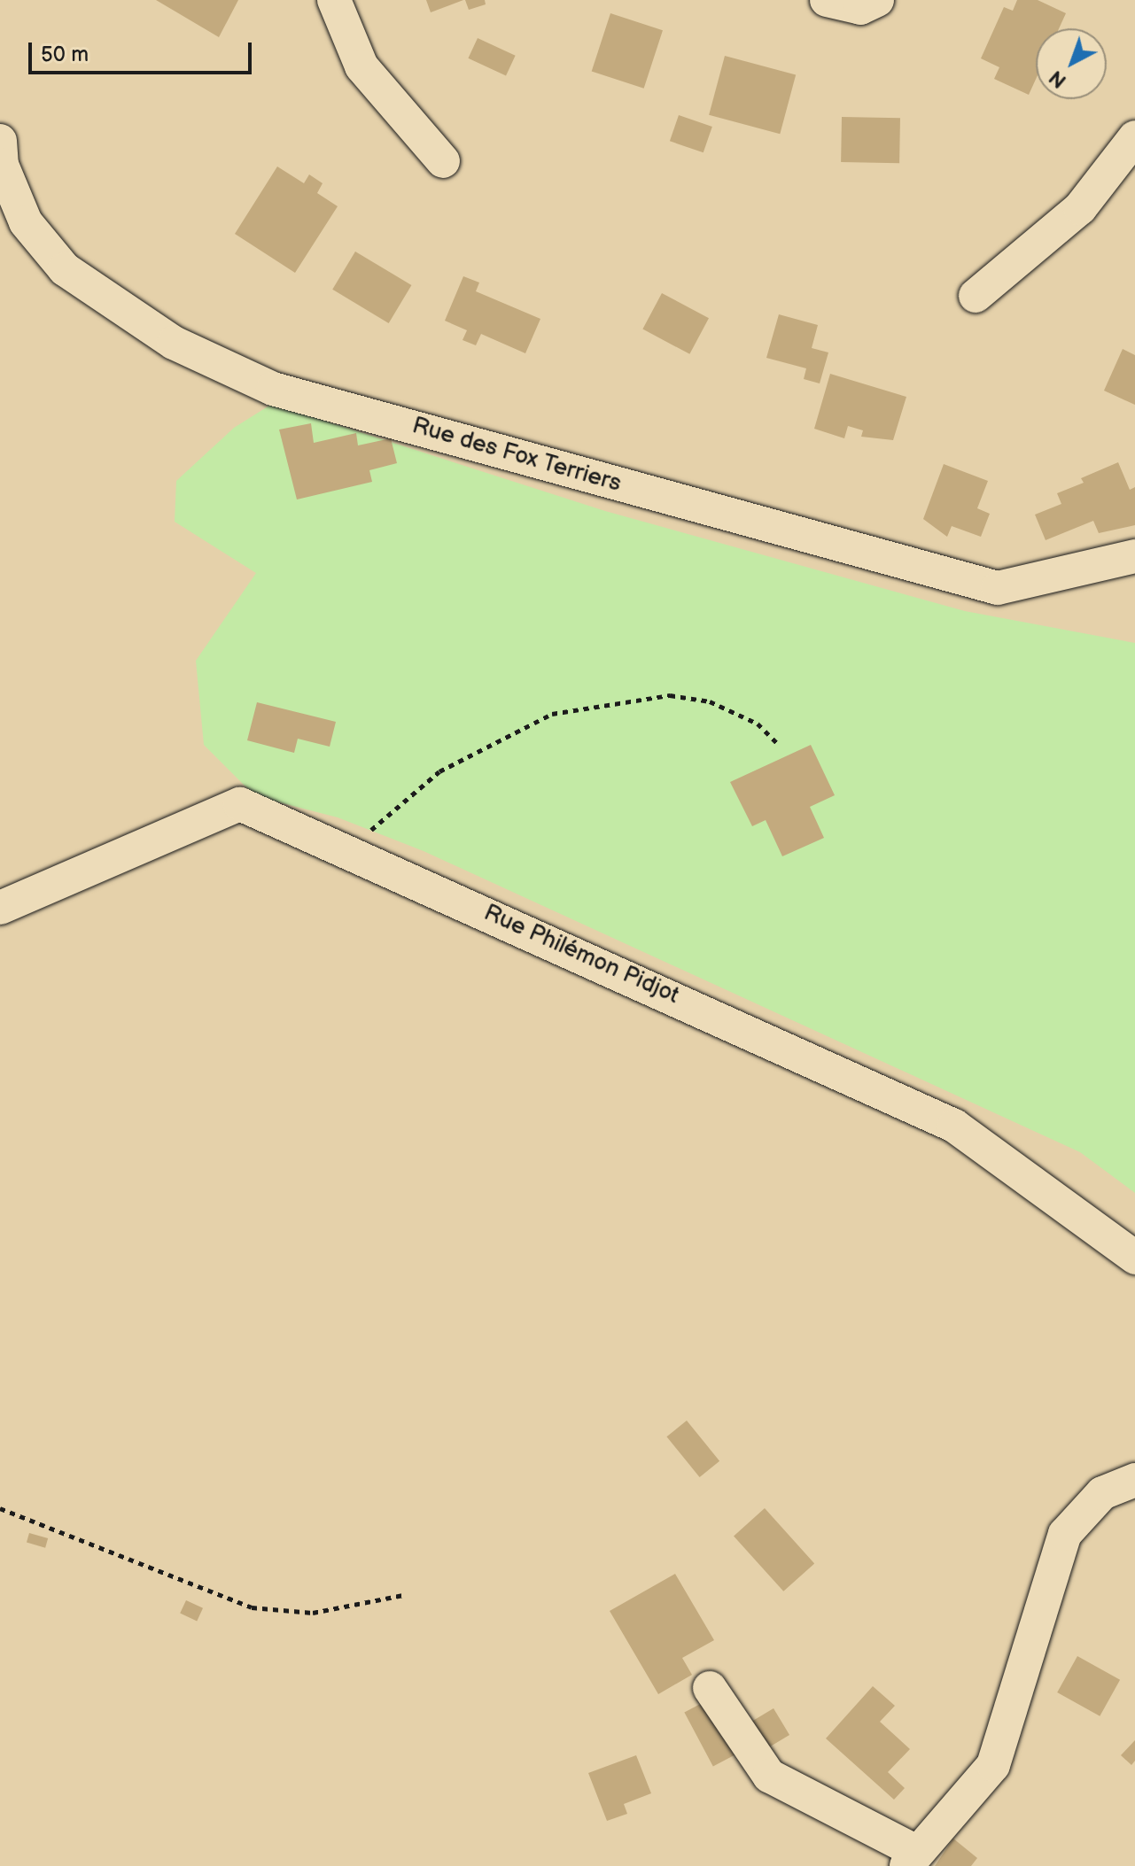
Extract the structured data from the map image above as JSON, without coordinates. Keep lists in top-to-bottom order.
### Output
{
  "streets": {
    "street": ["Rue des Fox Terriers", "Rue Philémon Pidjot"]
  },
  "scale_bar": "50 m",
  "north": "bottom left"
}
